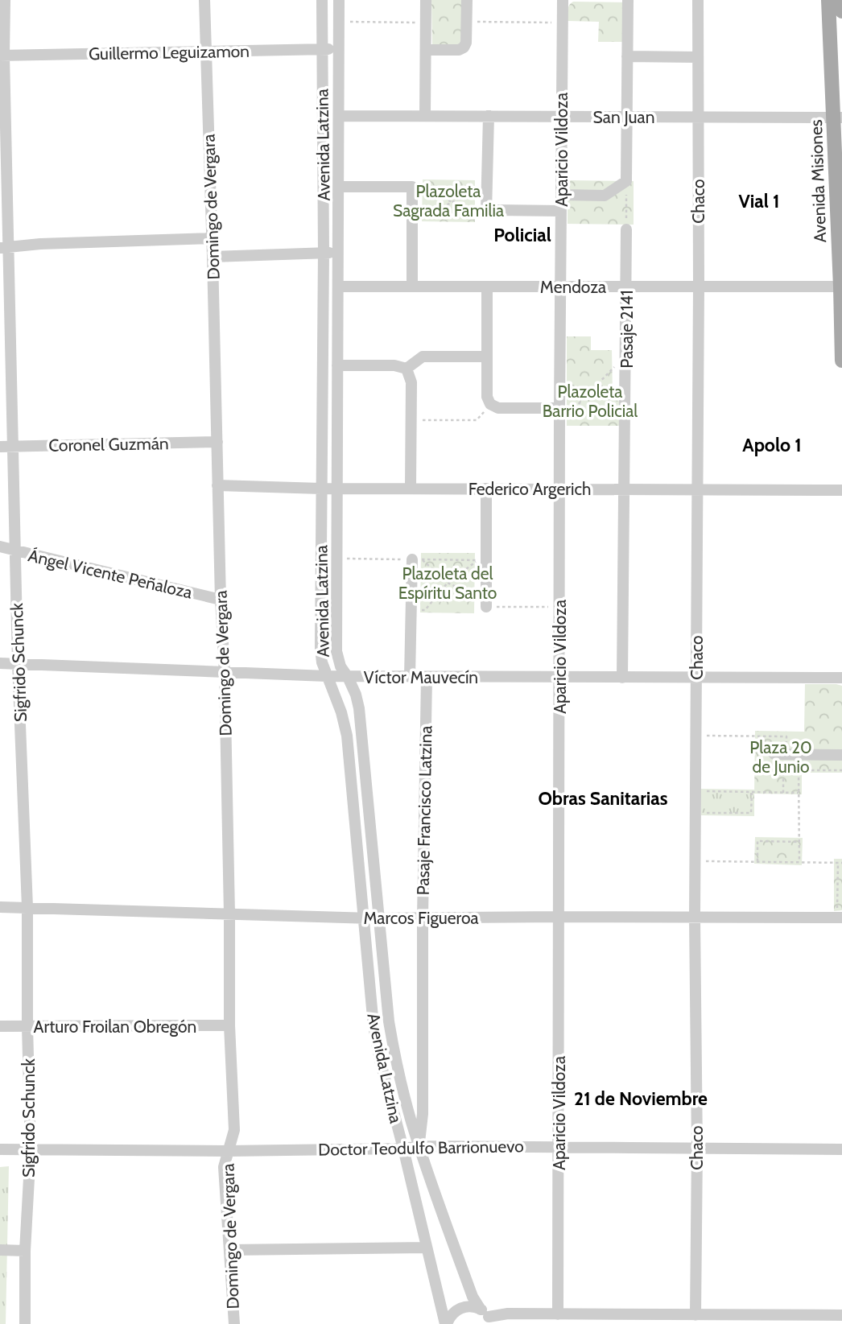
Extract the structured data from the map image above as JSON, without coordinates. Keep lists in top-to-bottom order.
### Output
{
  "streets": {
    "main road": ["Avenida Misiones"],
    "street": [
      "Guillermo Leguizamon",
      "San Juan",
      "Avenida Latzina",
      "Aparicio Vildoza",
      "Chaco",
      "Domingo de Vergara",
      "Mendoza",
      "Pasaje 2141",
      "Coronel Guzmán",
      "Federico Argerich",
      "Ángel Vicente Peñaloza",
      "Sigfrido Schunck",
      "Víctor Mauvecín",
      "Pasaje Francisco Latzina",
      "Marcos Figueroa",
      "Arturo Froilan Obregón",
      "Doctor Teodulfo Barrionuevo"
    ]
  },
  "crossings": [
    ["Guillermo Leguizamon", "Avenida Latzina"],
    ["Guillermo Leguizamon", "Domingo de Vergara"],
    ["Guillermo Leguizamon", "Sigfrido Schunck"],
    ["San Juan", "Avenida Latzina"],
    ["San Juan", "Aparicio Vildoza"],
    ["San Juan", "Avenida Misiones"],
    ["San Juan", "Chaco"],
    ["Avenida Latzina", "Mendoza"],
    ["Avenida Latzina", "Federico Argerich"],
    ["Avenida Latzina", "Víctor Mauvecín"],
    ["Avenida Latzina", "Pasaje Francisco Latzina"],
    ["Avenida Latzina", "Marcos Figueroa"],
    ["Avenida Latzina", "Doctor Teodulfo Barrionuevo"],
    ["Aparicio Vildoza", "Mendoza"],
    ["Aparicio Vildoza", "Federico Argerich"],
    ["Aparicio Vildoza", "Víctor Mauvecín"],
    ["Aparicio Vildoza", "Marcos Figueroa"],
    ["Aparicio Vildoza", "Doctor Teodulfo Barrionuevo"],
    ["Avenida Misiones", "Mendoza"],
    ["Chaco", "Mendoza"],
    ["Chaco", "Federico Argerich"],
    ["Chaco", "Víctor Mauvecín"],
    ["Chaco", "Marcos Figueroa"],
    ["Chaco", "Doctor Teodulfo Barrionuevo"],
    ["Domingo de Vergara", "Coronel Guzmán"],
    ["Domingo de Vergara", "Federico Argerich"],
    ["Domingo de Vergara", "Ángel Vicente Peñaloza"],
    ["Domingo de Vergara", "Víctor Mauvecín"],
    ["Domingo de Vergara", "Marcos Figueroa"],
    ["Domingo de Vergara", "Arturo Froilan Obregón"],
    ["Domingo de Vergara", "Doctor Teodulfo Barrionuevo"],
    ["Mendoza", "Pasaje 2141"],
    ["Pasaje 2141", "Federico Argerich"],
    ["Pasaje 2141", "Víctor Mauvecín"],
    ["Coronel Guzmán", "Sigfrido Schunck"],
    ["Ángel Vicente Peñaloza", "Sigfrido Schunck"],
    ["Sigfrido Schunck", "Víctor Mauvecín"],
    ["Sigfrido Schunck", "Marcos Figueroa"],
    ["Sigfrido Schunck", "Arturo Froilan Obregón"],
    ["Sigfrido Schunck", "Doctor Teodulfo Barrionuevo"],
    ["Víctor Mauvecín", "Pasaje Francisco Latzina"],
    ["Pasaje Francisco Latzina", "Marcos Figueroa"],
    ["Pasaje Francisco Latzina", "Doctor Teodulfo Barrionuevo"]
  ],
  "districts": [
    "Vial 1",
    "Policial",
    "Apolo 1",
    "Obras Sanitarias",
    "21 de Noviembre"
  ],
  "parks": [
    "Plazoleta Sagrada Familia",
    "Plazoleta Barrio Policial",
    "Plazoleta del Espíritu Santo",
    "Plaza 20 de Junio"
  ]
}
